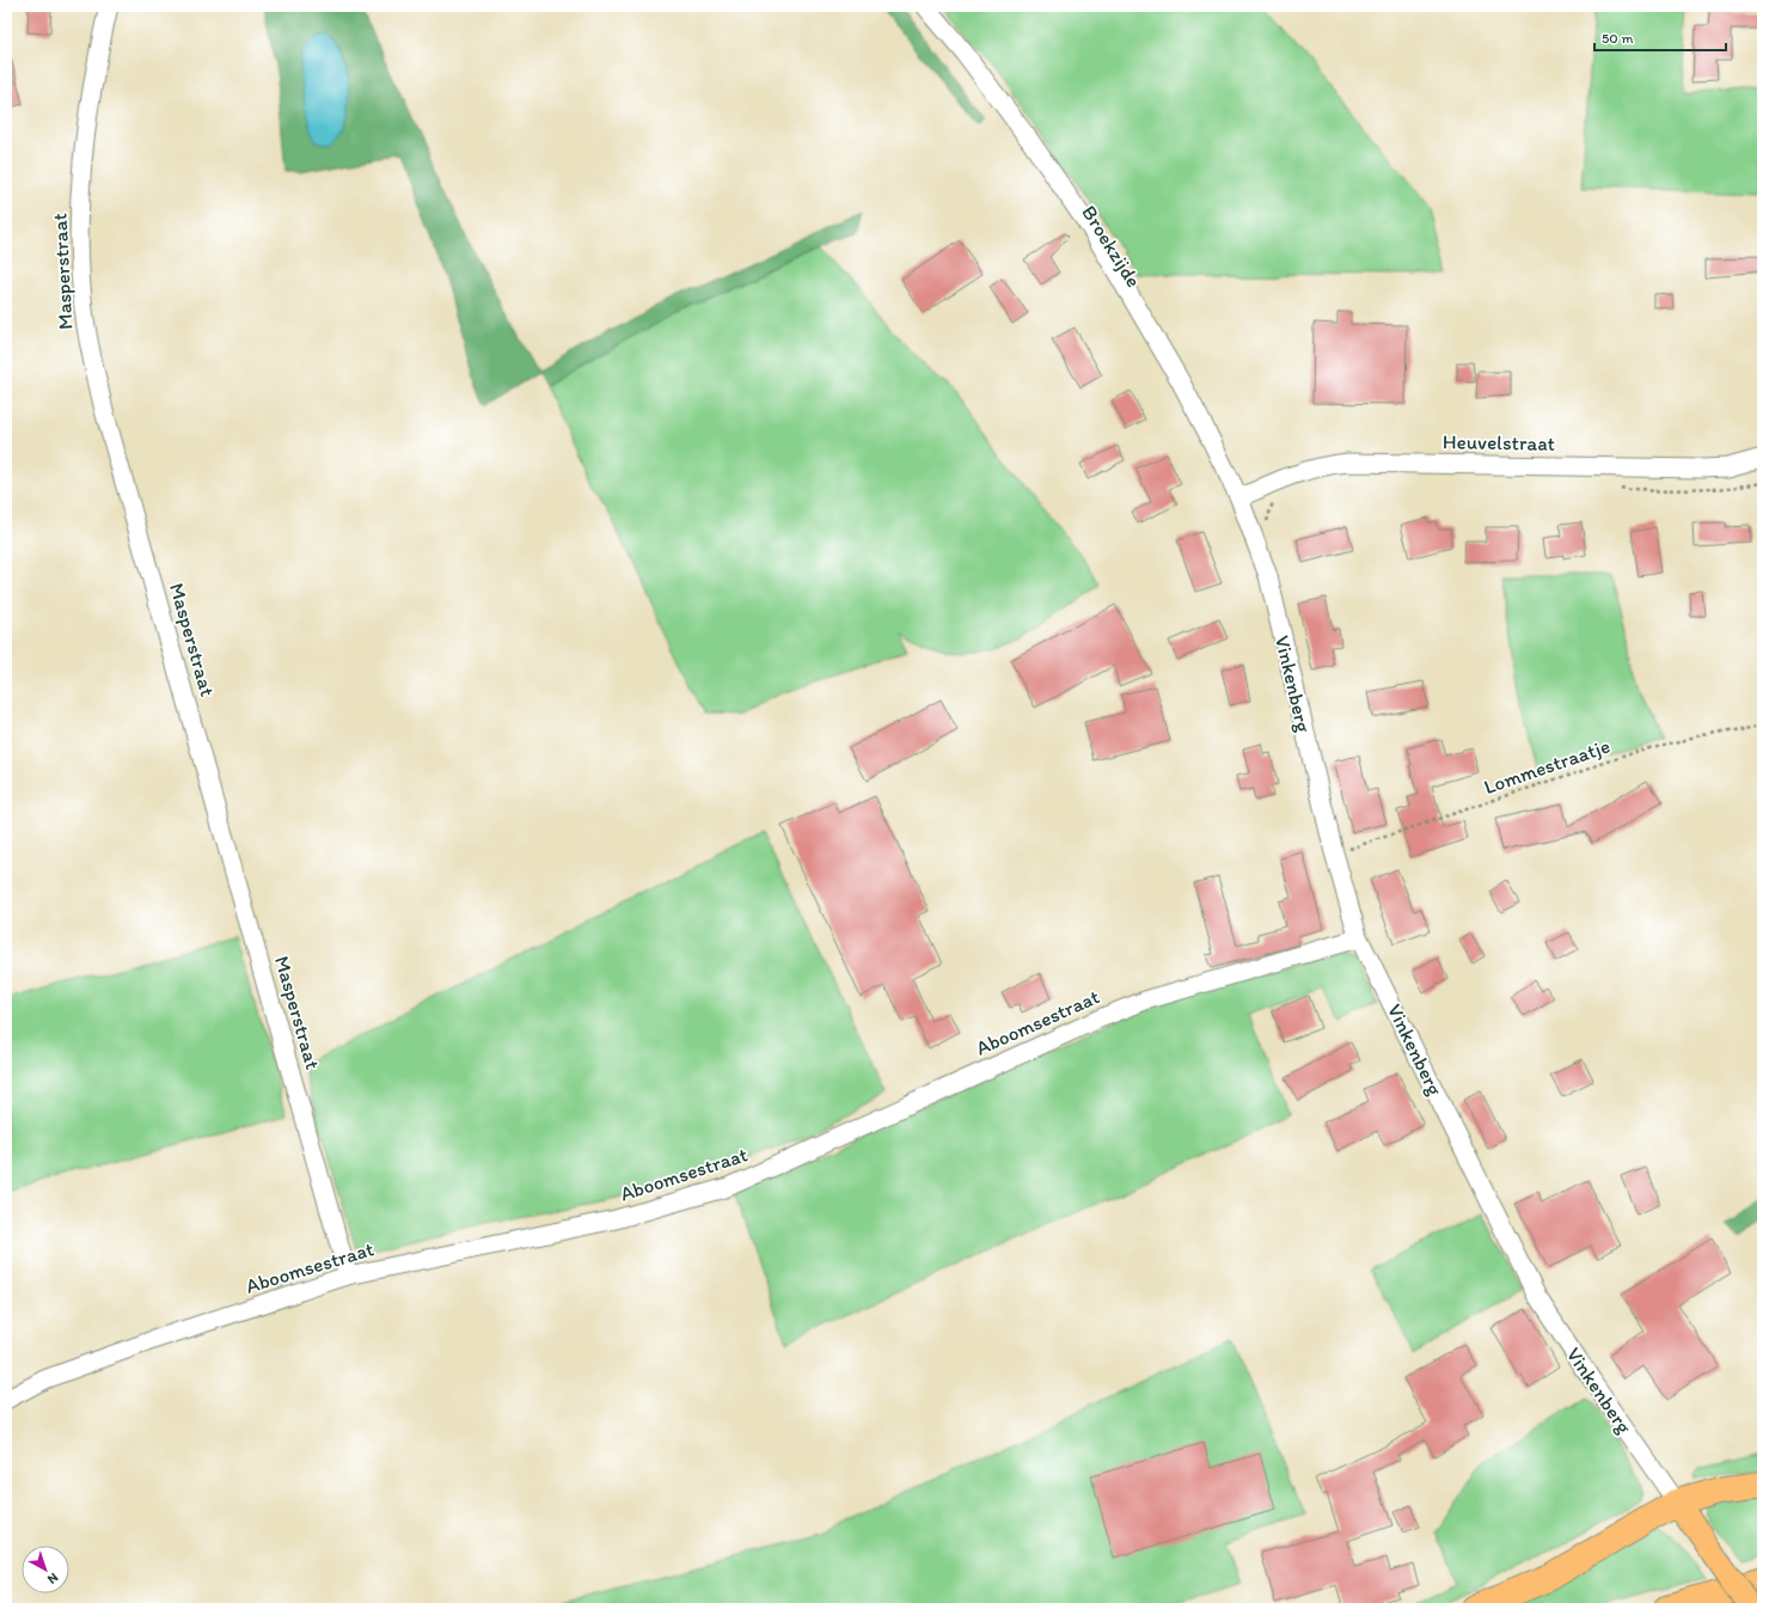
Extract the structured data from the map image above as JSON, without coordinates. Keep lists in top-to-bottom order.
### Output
{
  "streets": {
    "main road": ["Vinkenberg"],
    "street": [
      "Broekzijde",
      "Masperstraat",
      "Heuvelstraat",
      "Aboomsestraat"
    ],
    "path": ["Lommestraatje"]
  },
  "crossings": [
    ["Broekzijde", "Heuvelstraat"],
    ["Broekzijde", "Vinkenberg"],
    ["Masperstraat", "Aboomsestraat"],
    ["Heuvelstraat", "Vinkenberg"],
    ["Vinkenberg", "Aboomsestraat"]
  ],
  "scale_bar": "50 m",
  "north": "bottom right"
}
